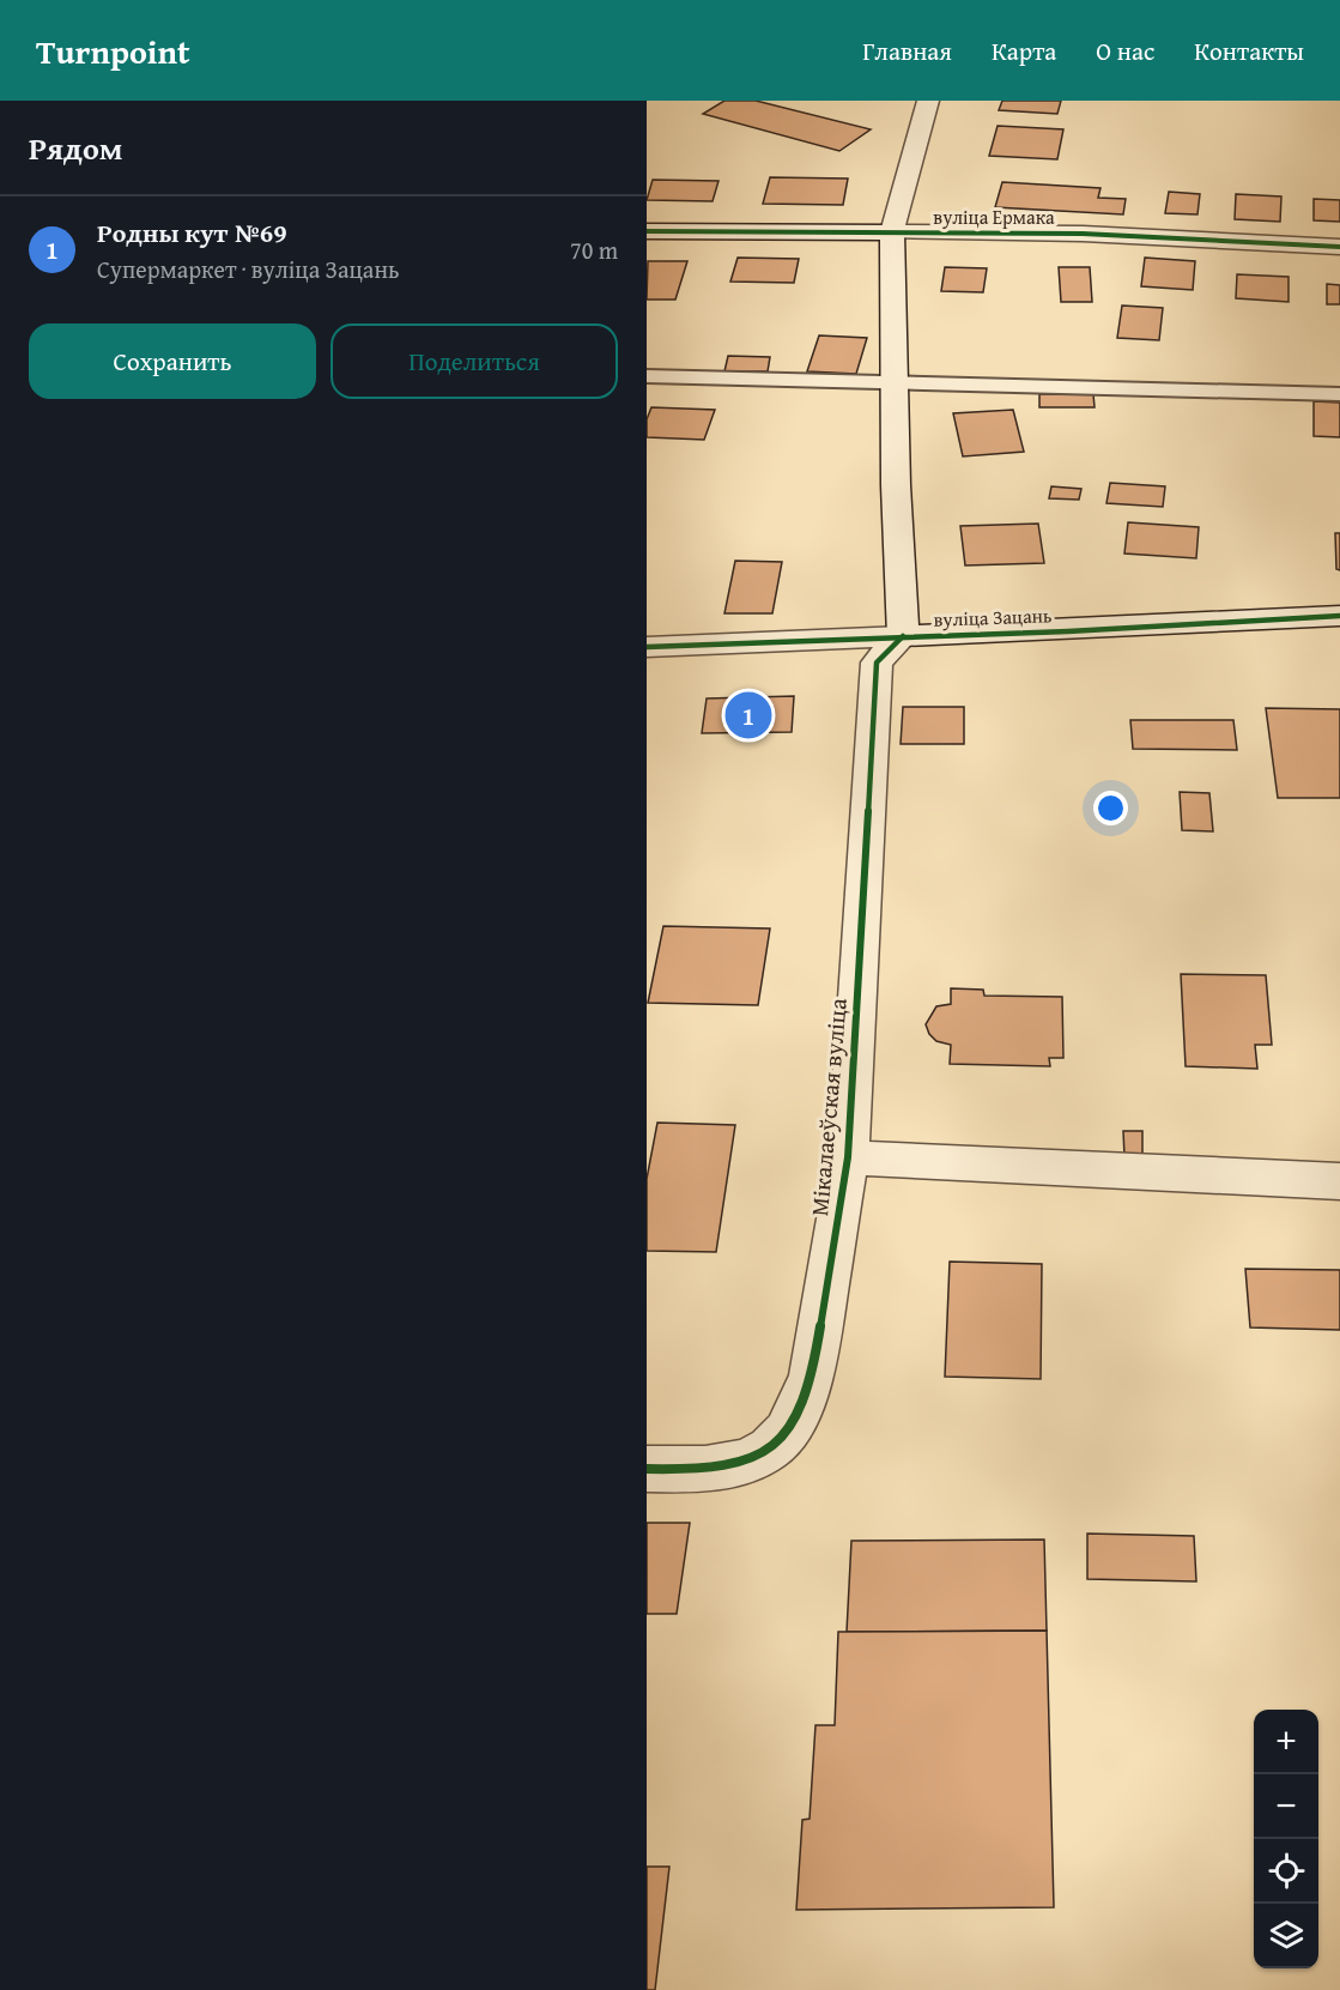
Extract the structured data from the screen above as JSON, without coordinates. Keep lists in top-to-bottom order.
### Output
{
  "streets": {
    "street": ["вуліца Ермака", "вуліца Зацань", "Мікалаеўская вуліца"]
  },
  "crossings": [
    ["вуліца Зацань", "Мікалаеўская вуліца"]
  ],
  "page": {
    "header": "Turnpoint",
    "nav": [
      "Главная",
      "Карта",
      "О нас",
      "Контакты"
    ],
    "heading": "Рядом",
    "list": [
      {
        "mark": "1",
        "name": "Родны кут №69",
        "note": "Супермаркет · вуліца Зацань",
        "value": "70 m"
      }
    ],
    "buttons": ["Сохранить", "Поделиться"],
    "pins": "1",
    "map_buttons": ["+", "−"]
  }
}
